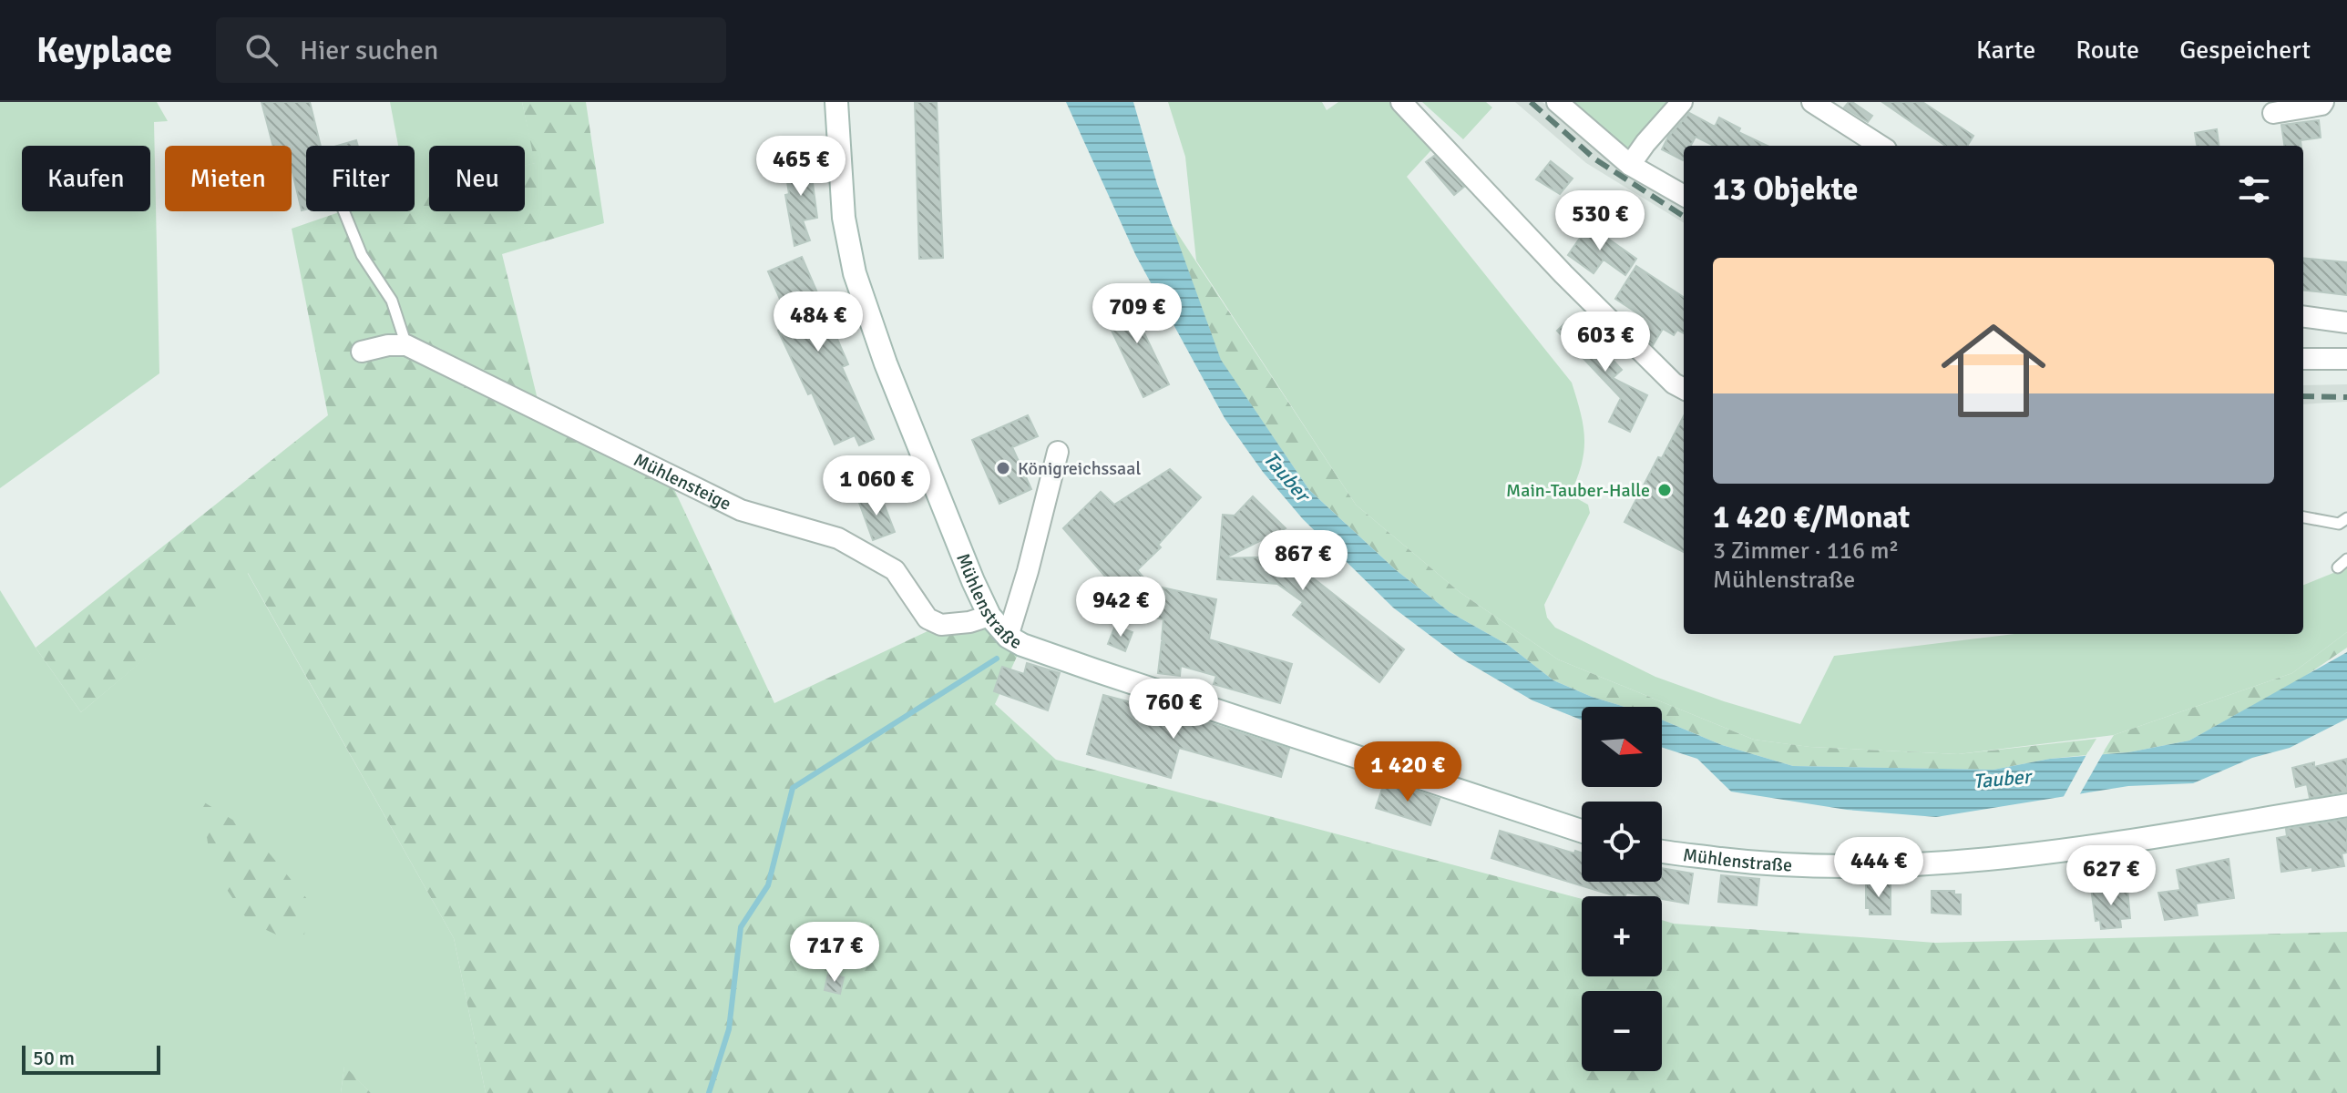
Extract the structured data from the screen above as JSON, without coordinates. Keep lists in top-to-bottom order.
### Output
{
  "streets": {
    "main road": ["Mühlenstraße"],
    "street": ["Mühlensteige"]
  },
  "crossings": [
    ["Mühlensteige", "Mühlenstraße"]
  ],
  "water": ["Tauber"],
  "places": ["Königreichssaal", "Main-Tauber-Halle"],
  "scale_bar": "50 m",
  "north": "right",
  "page": {
    "header": "Keyplace",
    "search": "Hier suchen",
    "nav": ["Karte", "Route", "Gespeichert"],
    "price": [
      "465 €",
      "530 €",
      "709 €",
      "484 €",
      "603 €",
      "1 060 €",
      "867 €",
      "942 €",
      "760 €",
      "1 420 €",
      "444 €",
      "627 €",
      "717 €"
    ],
    "chip": [
      "Kaufen",
      "Mieten",
      "Filter",
      "Neu"
    ],
    "heading": "13 Objekte",
    "list": [
      {
        "name": "1 420 €/Monat",
        "note": "3 Zimmer · 116 m² · Mühlenstraße"
      }
    ],
    "map_buttons": ["+", "−"],
    "scale": "50 m"
  }
}
